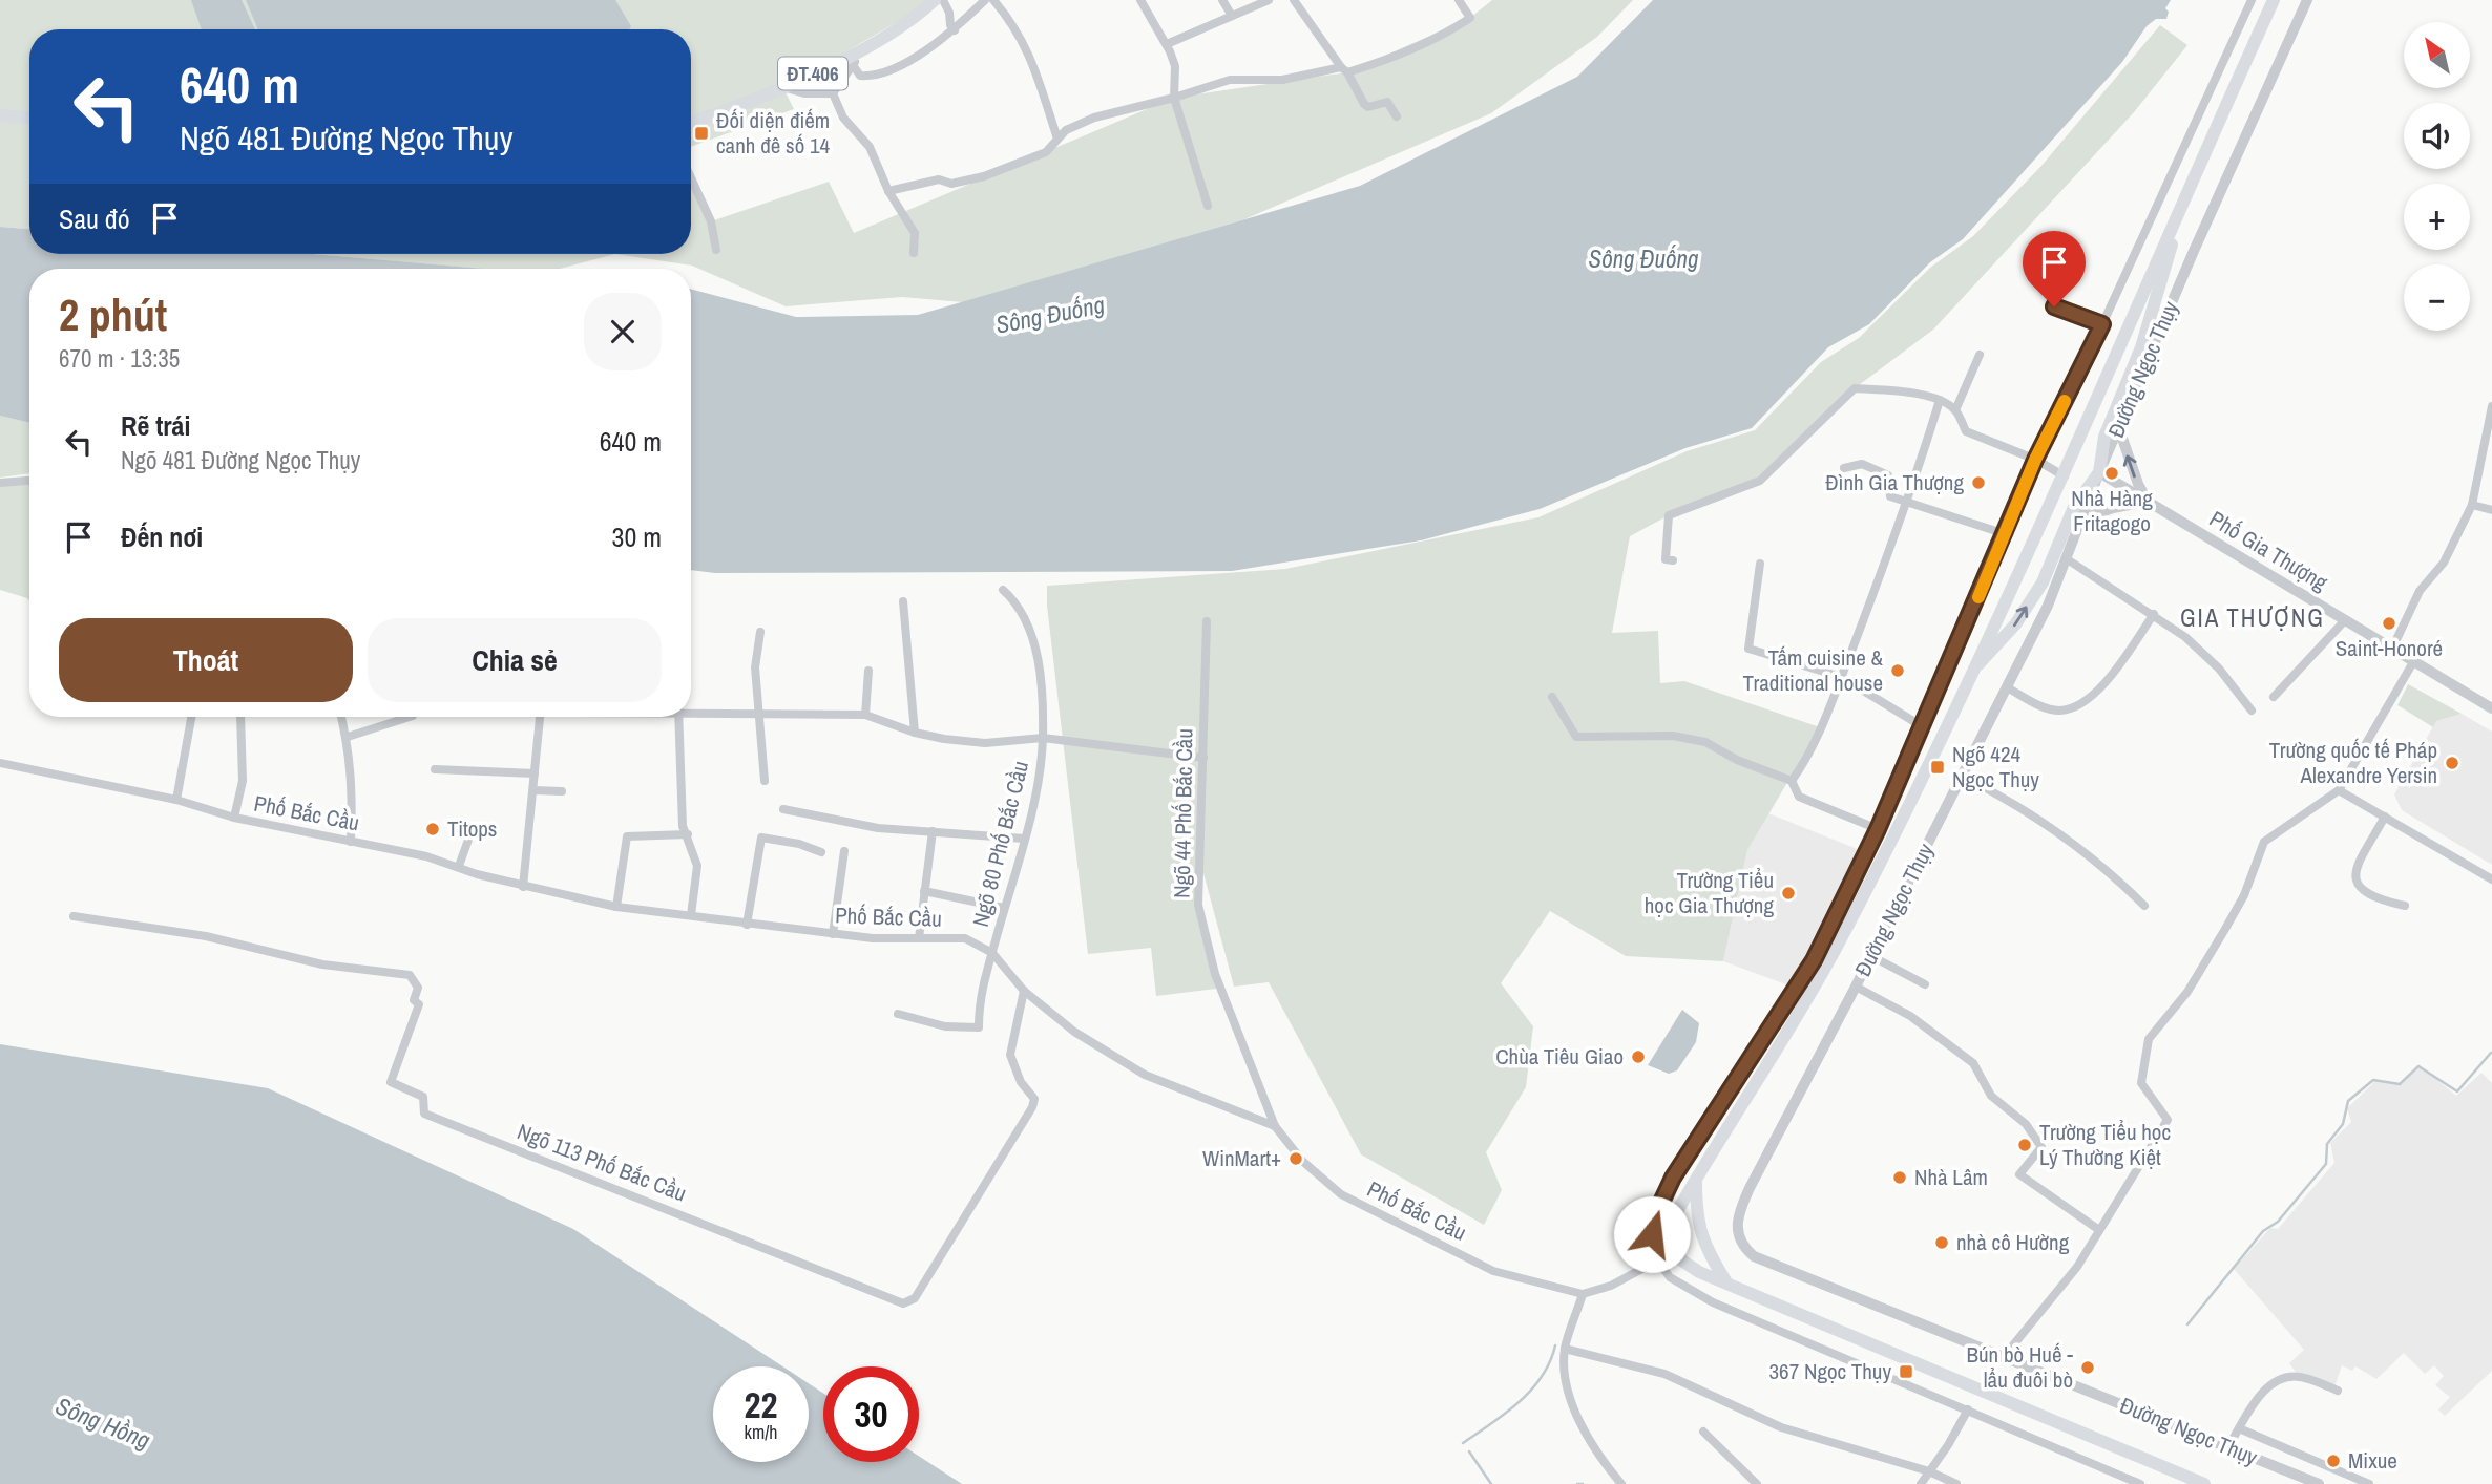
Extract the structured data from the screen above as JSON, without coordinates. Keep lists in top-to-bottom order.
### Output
{
  "streets": {
    "main road": ["ĐT.406", "Đường Ngọc Thụy"],
    "street": [
      "Phố Gia Thượng",
      "Phố Bắc Cầu",
      "Ngõ 44 Phố Bắc Cầu",
      "Ngõ 80 Phố Bắc Cầu",
      "Ngõ 113 Phố Bắc Cầu"
    ]
  },
  "crossings": [
    ["Đường Ngọc Thụy", "Phố Gia Thượng"],
    ["Phố Bắc Cầu", "Ngõ 44 Phố Bắc Cầu"],
    ["Phố Bắc Cầu", "Ngõ 80 Phố Bắc Cầu"],
    ["Phố Bắc Cầu", "Ngõ 113 Phố Bắc Cầu"]
  ],
  "districts": ["GIA THƯỢNG"],
  "water": ["Sông Đuống", "Sông Hồng"],
  "places": {
    "transit": ["Đối diện điếm canh đê số 14", "Ngõ 424 Ngọc Thụy", "367 Ngọc Thụy"],
    "other": [
      "Nhà Hàng Fritagogo",
      "Đình Gia Thượng",
      "Saint-Honoré",
      "Tấm cuisine & Traditional house",
      "Trường quốc tế Pháp Alexandre Yersin",
      "Titops",
      "Trường Tiểu học Gia Thượng",
      "Chùa Tiêu Giao",
      "Trường Tiểu học Lý Thường Kiệt",
      "WinMart+",
      "Nhà Lâm",
      "nhà cô Hường",
      "Bún bò Huế - lẩu đuôi bò",
      "Mixue"
    ]
  },
  "north": "top left",
  "page": {
    "map_buttons": ["+", "−"],
    "turn": ["640 m", "Ngõ 481 Đường Ngọc Thụy"],
    "then": "Sau đó",
    "heading": ["2 phút", "670 m · 13:35"],
    "list": [
      {
        "name": "Rẽ trái",
        "note": "Ngõ 481 Đường Ngọc Thụy",
        "value": "640 m"
      },
      {
        "name": "Đến nơi",
        "value": "30 m"
      }
    ],
    "buttons": ["Thoát", "Chia sẻ"],
    "speed": "22 km/h",
    "limit": "30"
  }
}
